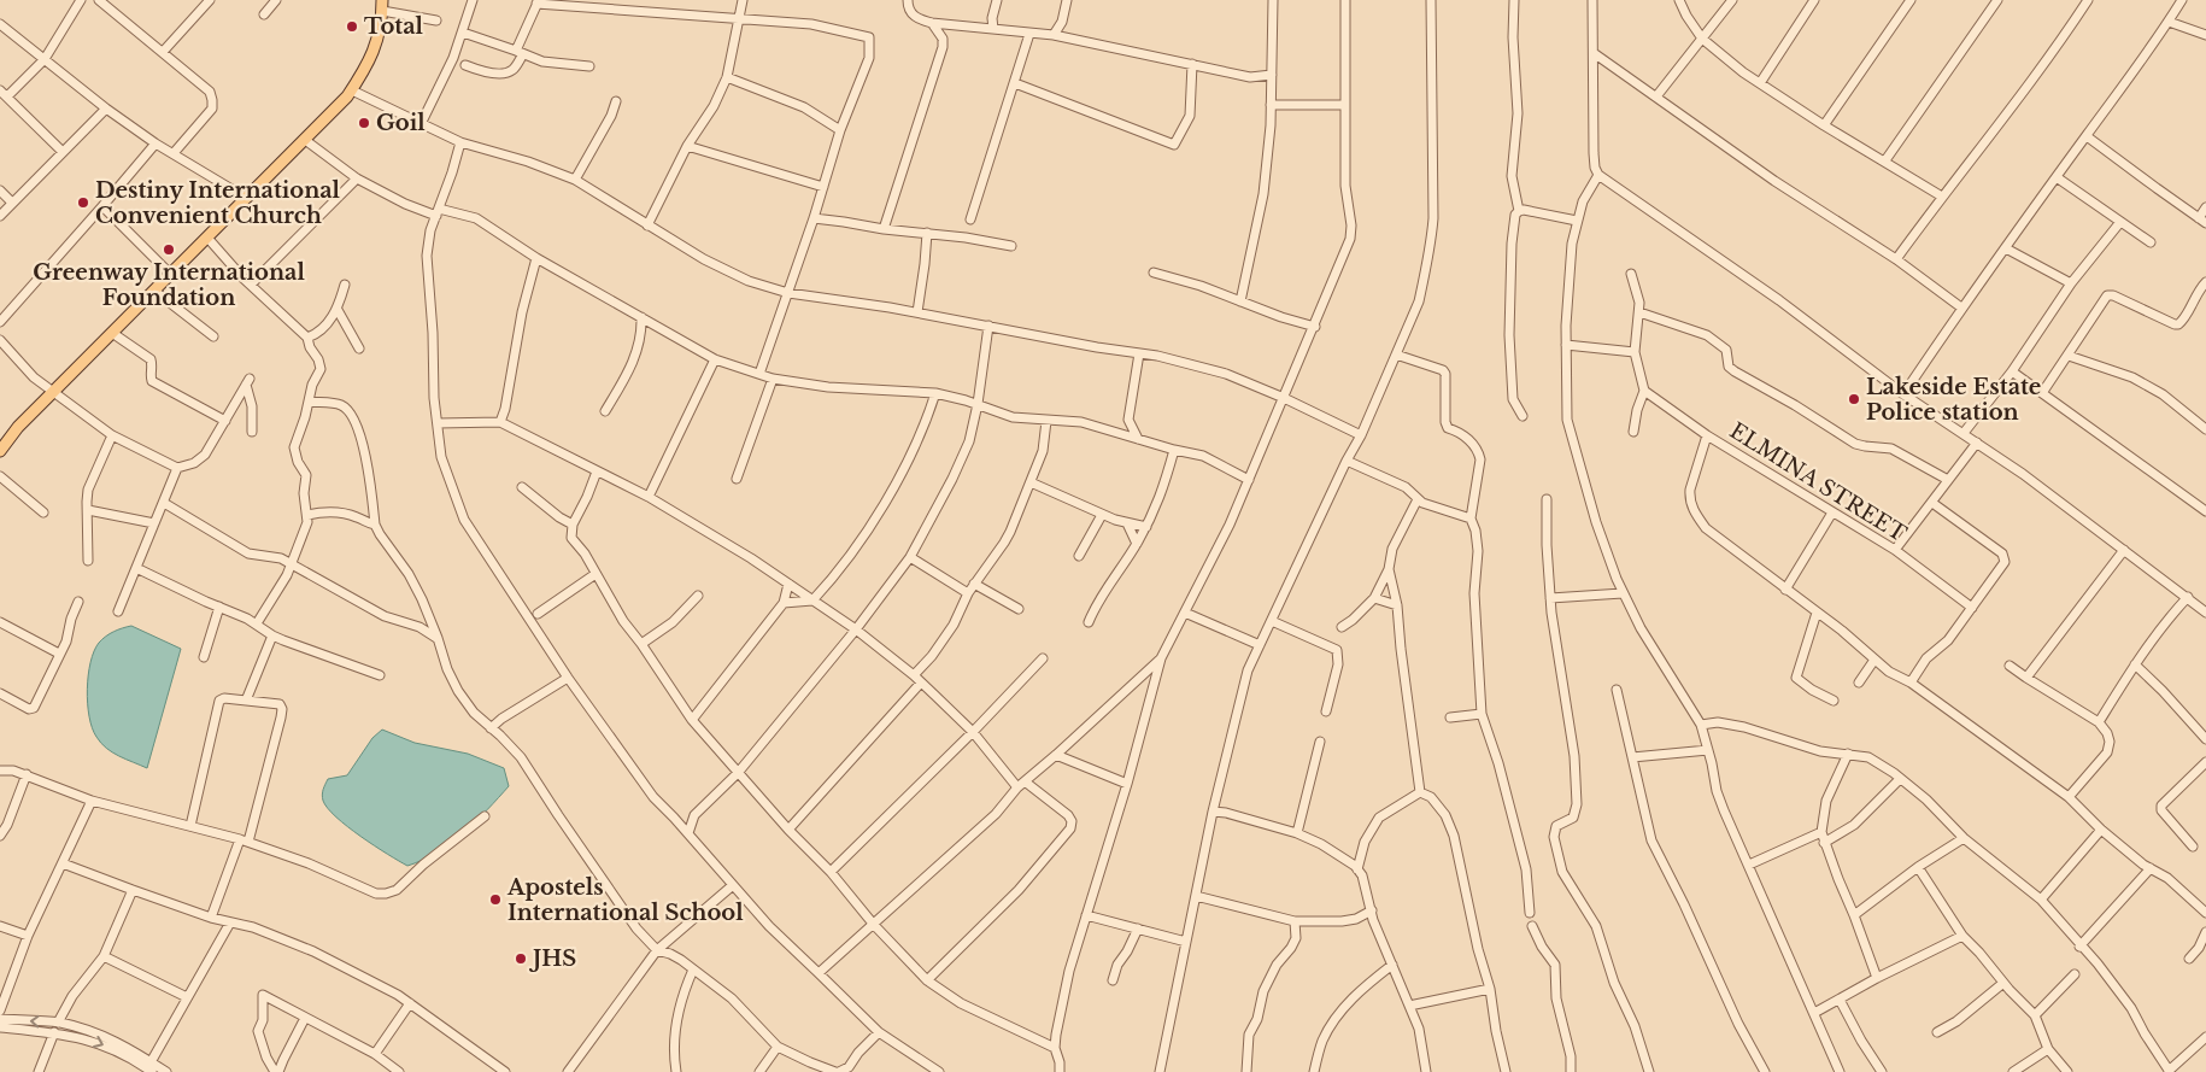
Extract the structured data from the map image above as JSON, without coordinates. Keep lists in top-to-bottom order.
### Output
{
  "streets": {
    "street": ["ELMINA STREET"]
  },
  "places": [
    "Total",
    "Goil",
    "Destiny International Convenient Church",
    "Greenway International Foundation",
    "Lakeside Estate Police station",
    "Apostels International School",
    "JHS"
  ]
}
